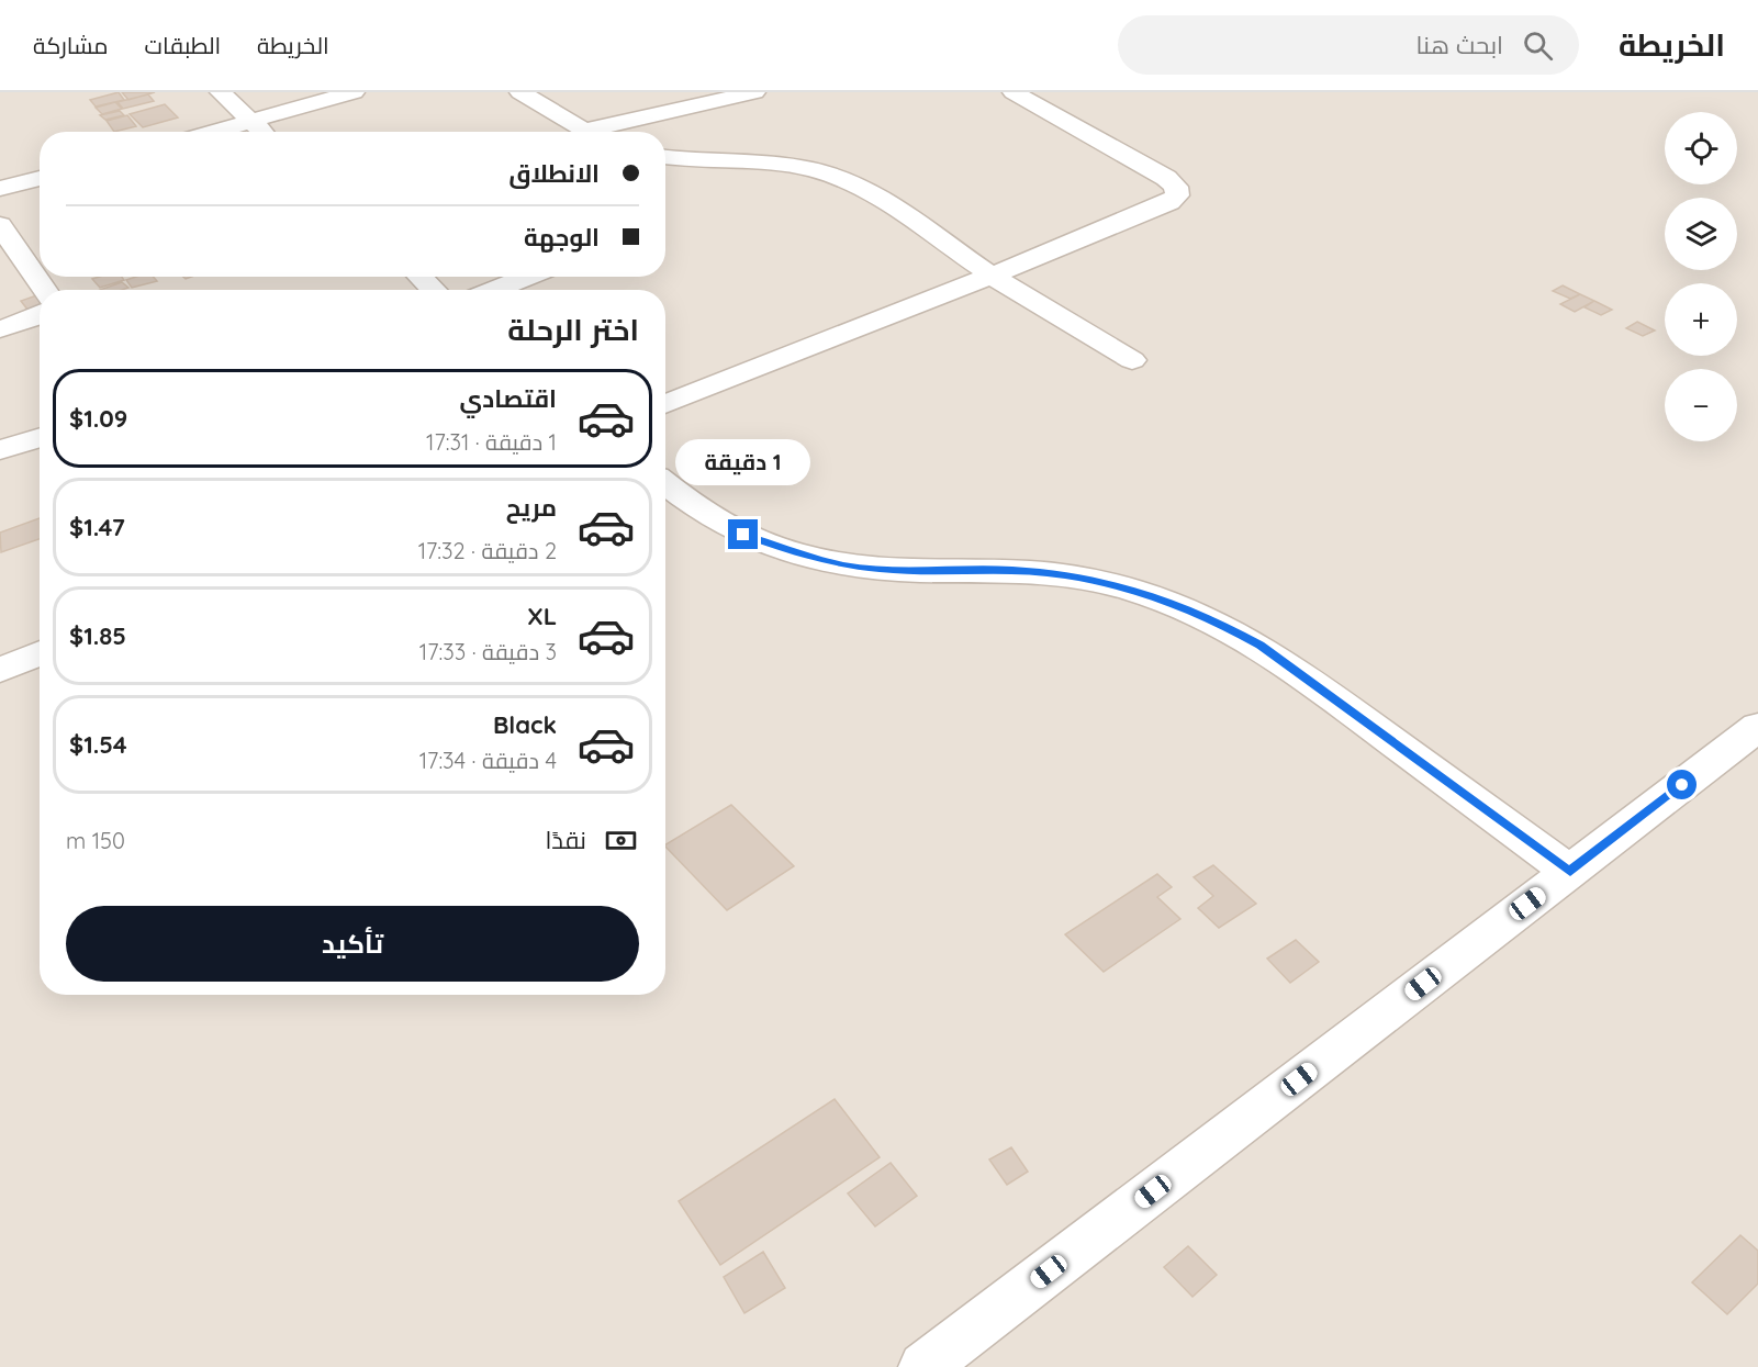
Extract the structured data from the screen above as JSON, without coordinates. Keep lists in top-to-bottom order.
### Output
{
  "page": {
    "header": "الخريطة",
    "search": "ابحث هنا",
    "nav": ["الخريطة", "الطبقات", "مشاركة"],
    "map_buttons": ["+", "−"],
    "banner": ["الانطلاق", "الوجهة"],
    "heading": "اختر الرحلة",
    "list": [
      {
        "name": "اقتصادي",
        "note": "1 دقيقة · 17:31",
        "value": "$1.09"
      },
      {
        "name": "مريح",
        "note": "2 دقيقة · 17:32",
        "value": "$1.47"
      },
      {
        "name": "XL",
        "note": "3 دقيقة · 17:33",
        "value": "$1.85"
      },
      {
        "name": "Black",
        "note": "4 دقيقة · 17:34",
        "value": "$1.54"
      }
    ],
    "bubble": "1 دقيقة",
    "pay": ["نقدًا", "150 m"],
    "buttons": "تأكيد"
  }
}
